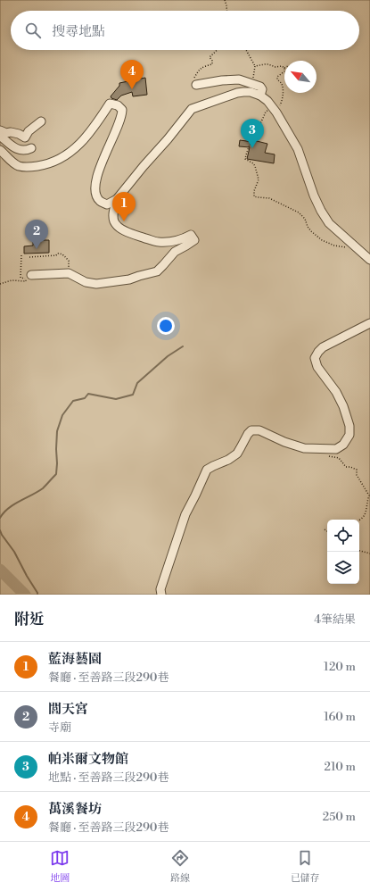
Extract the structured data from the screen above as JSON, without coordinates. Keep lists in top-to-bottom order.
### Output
{
  "north": "top left",
  "page": {
    "search": "搜尋地點",
    "pins": [
      "4",
      "3",
      "1",
      "2"
    ],
    "heading": ["附近", "4筆結果"],
    "list": [
      {
        "mark": "1",
        "name": "藍海藝園",
        "note": "餐廳 · 至善路三段290巷",
        "value": "120 m"
      },
      {
        "mark": "2",
        "name": "閭天宮",
        "note": "寺廟",
        "value": "160 m"
      },
      {
        "mark": "3",
        "name": "帕米爾文物館",
        "note": "地點 · 至善路三段290巷",
        "value": "210 m"
      },
      {
        "mark": "4",
        "name": "萬溪餐坊",
        "note": "餐廳 · 至善路三段290巷",
        "value": "250 m"
      }
    ],
    "nav": ["地圖", "路線", "已儲存"]
  }
}
